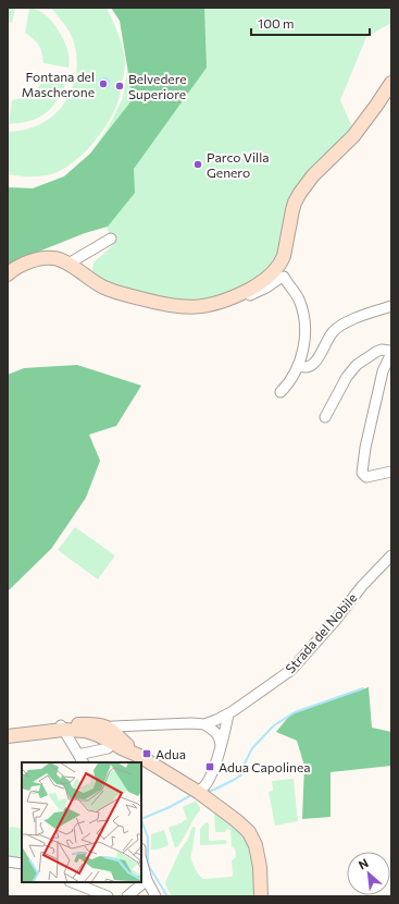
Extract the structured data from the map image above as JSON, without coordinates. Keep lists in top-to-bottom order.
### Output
{
  "streets": {
    "street": ["Strada del Nobile"]
  },
  "places": {
    "other": ["Fontana del Mascherone", "Belvedere Superiore", "Parco Villa Genero"],
    "transit": ["Adua", "Adua Capolinea"]
  },
  "scale_bar": "100 m",
  "north": "top left"
}
